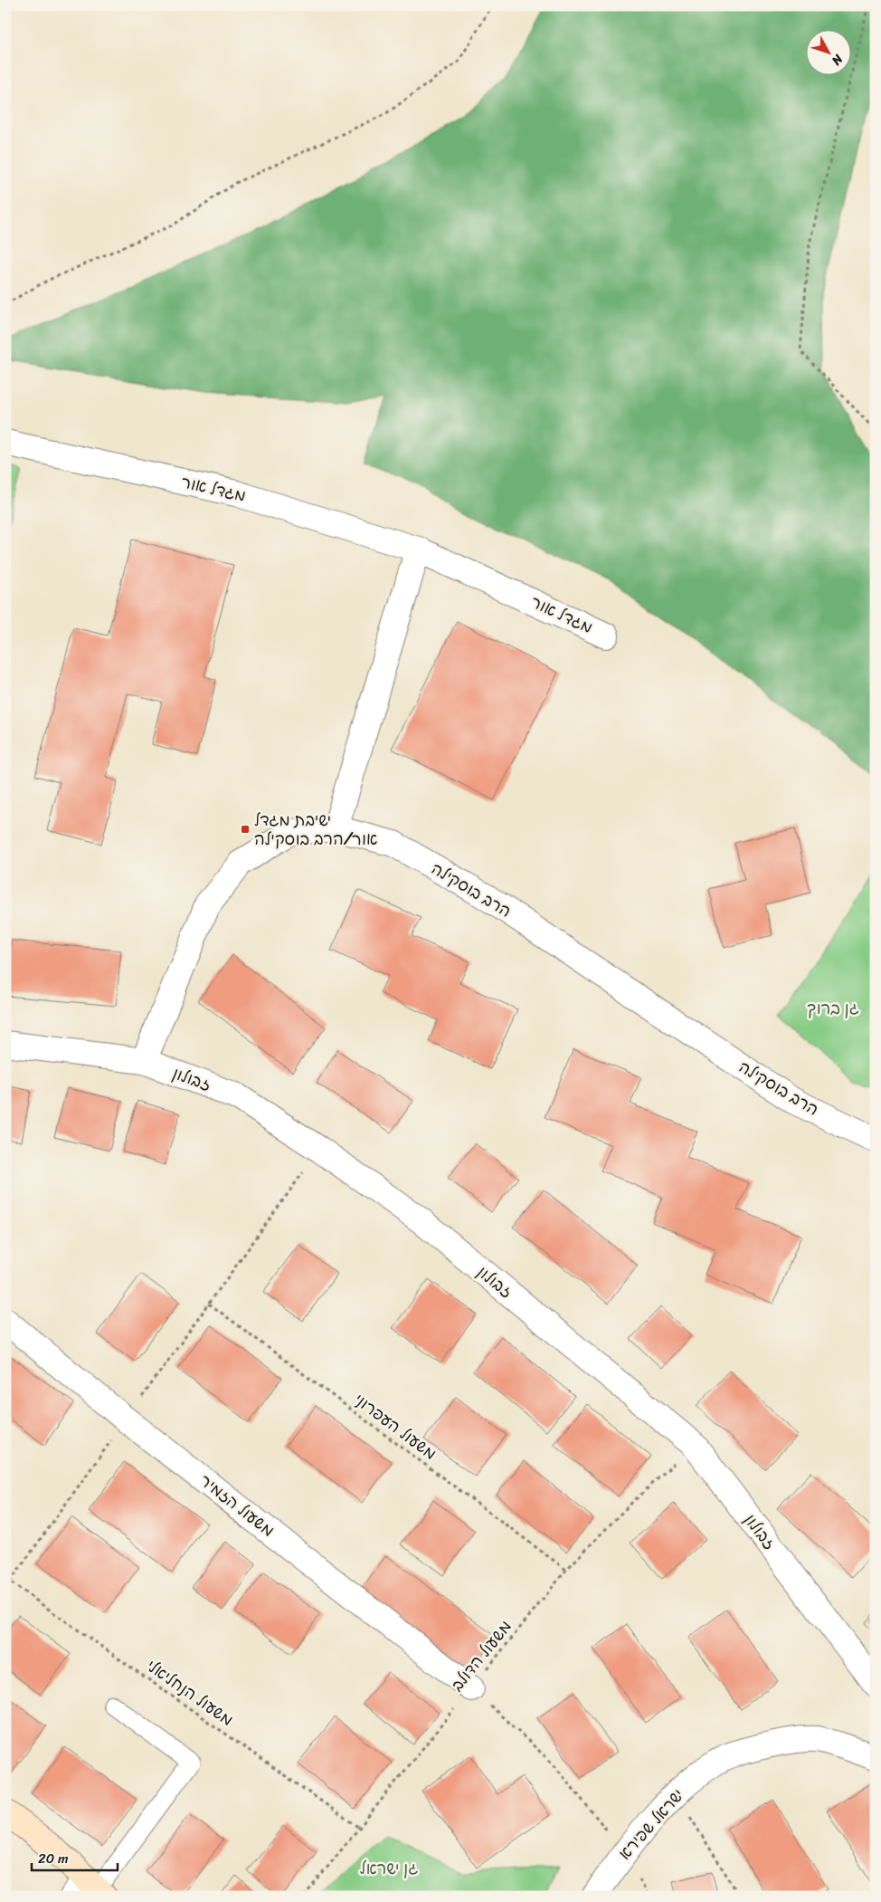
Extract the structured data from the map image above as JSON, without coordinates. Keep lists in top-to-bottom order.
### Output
{
  "streets": {
    "street": [
      "מגדל אור",
      "הרב בוסקילה",
      "זבולון",
      "משעול הזמיר",
      "ישראל שפירא"
    ],
    "path": ["משעול העפרוני", "משעול הדולב", "משעול הנחליאלי"]
  },
  "crossings": [
    ["הרב בוסקילה", "זבולון"],
    ["זבולון", "משעול הדולב"],
    ["משעול העפרוני", "משעול הדולב"],
    ["משעול הזמיר", "משעול הדולב"],
    ["משעול הדולב", "משעול הנחליאלי"]
  ],
  "parks": ["גן ברוך", "גן ישראל"],
  "places": {
    "transit": ["ישיבת מגדל אור/הרב בוסקילה"]
  },
  "scale_bar": "20 m",
  "north": "bottom right"
}
